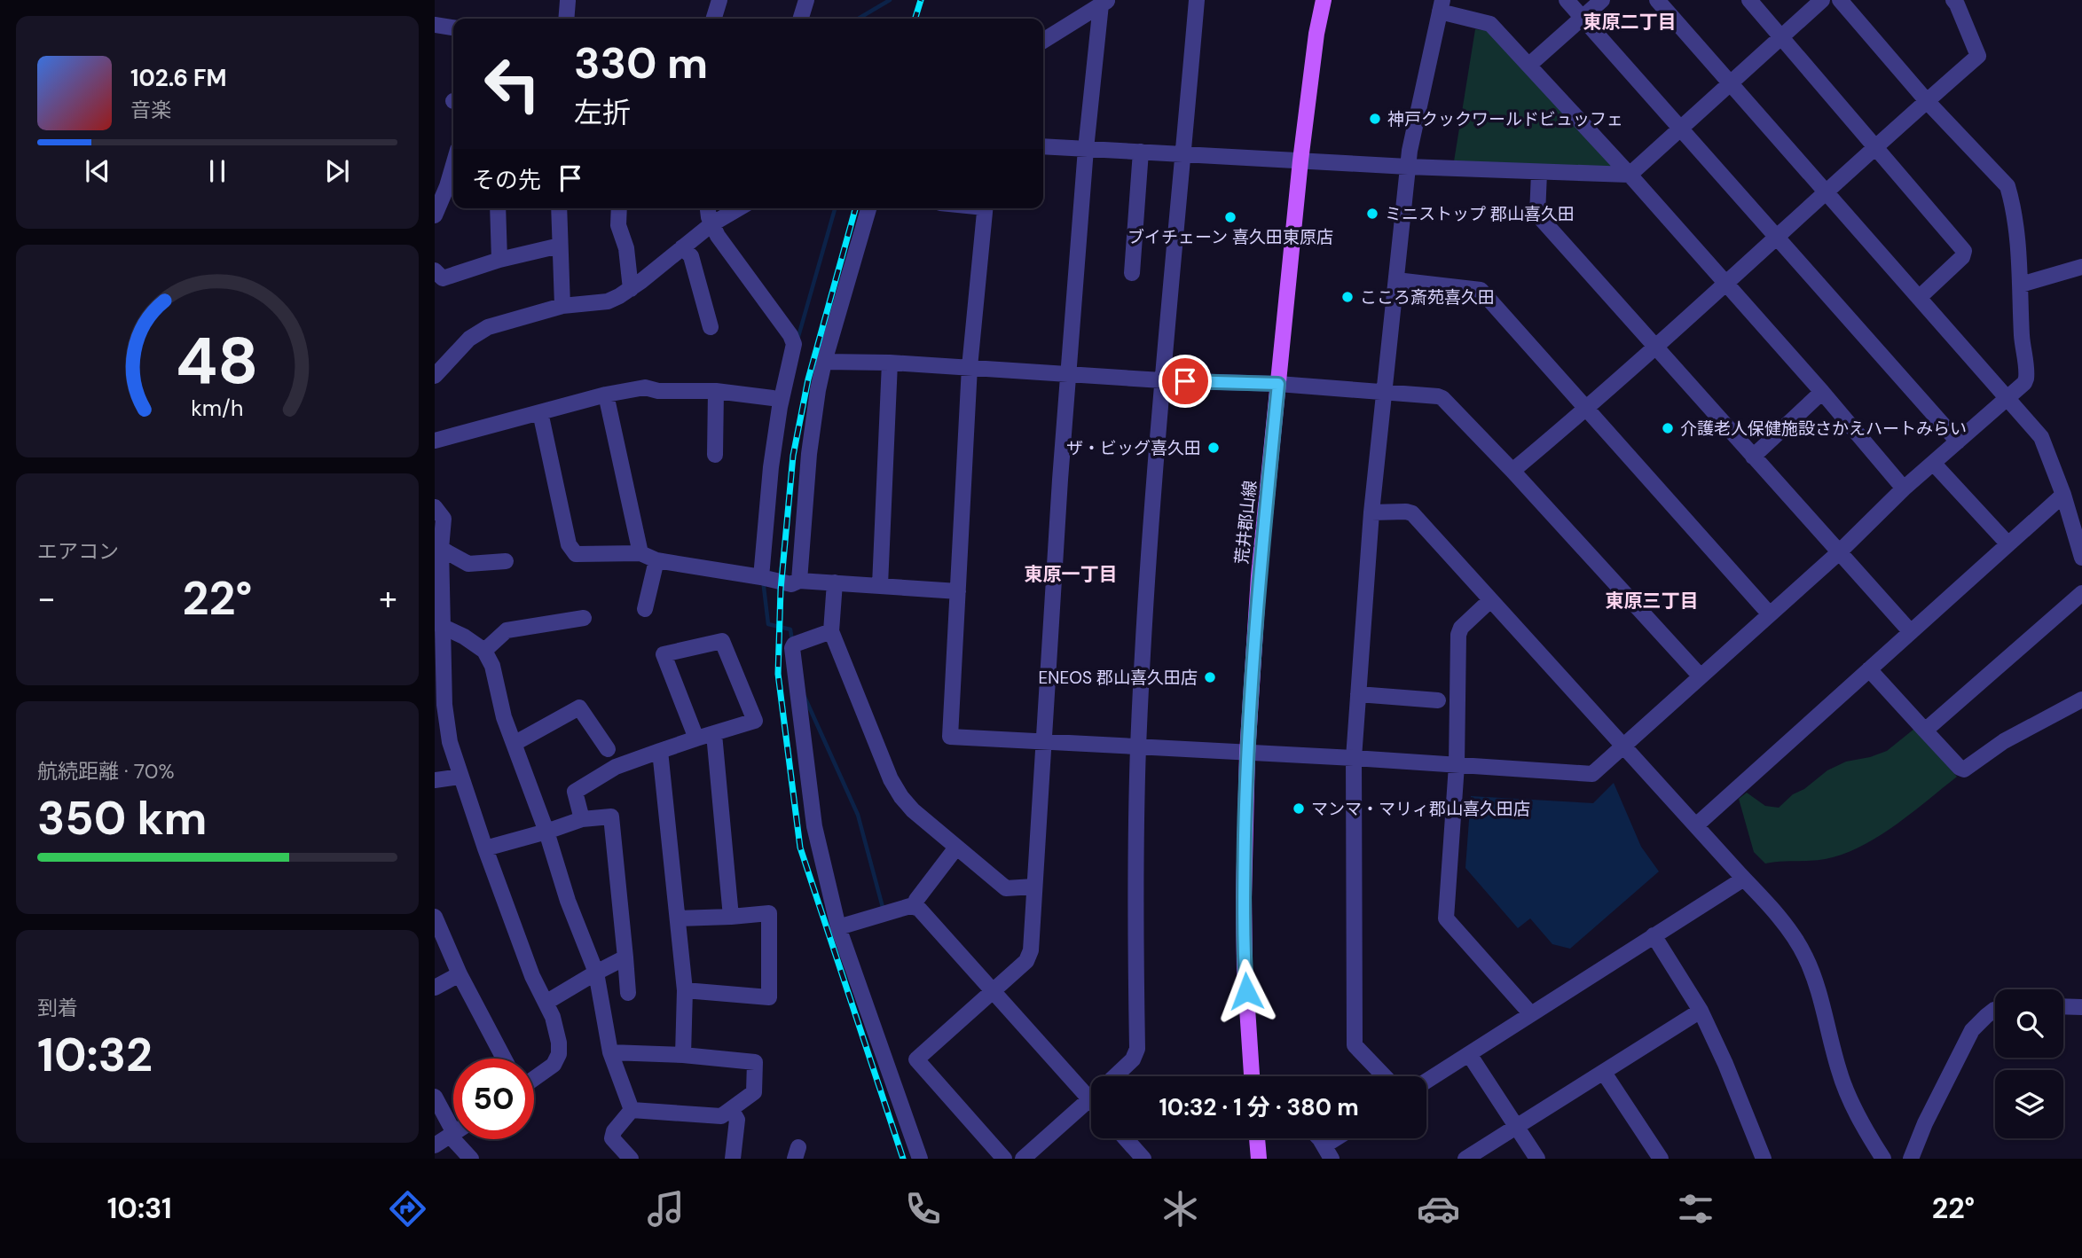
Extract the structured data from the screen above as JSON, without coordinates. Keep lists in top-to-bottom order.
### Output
{
  "streets": {
    "main road": ["荒井郡山線"]
  },
  "districts": ["東原二丁目", "東原一丁目", "東原三丁目"],
  "places": [
    "神戸クックワールドビュッフェ",
    "ミニストップ 郡山喜久田",
    "ブイチェーン 喜久田東原店",
    "こころ斎苑喜久田",
    "介護老人保健施設さかえハートみらい",
    "ザ・ビッグ喜久田",
    "ENEOS 郡山喜久田店",
    "マンマ・マリィ郡山喜久田店"
  ],
  "page": {
    "turn": ["330 m", "左折"],
    "song": ["102.6 FM", "音楽"],
    "then": "その先",
    "tile": [
      "エアコン",
      ["航続距離 · 70%", "350 km"],
      ["到着", "10:32"]
    ],
    "heat": ["−", "22°", "+"],
    "limit": "50",
    "trip": "10:32 · 1 分 · 380 m",
    "tabs": ["10:31", "22°"],
    "gauge": ["48", "km/h"]
  }
}
